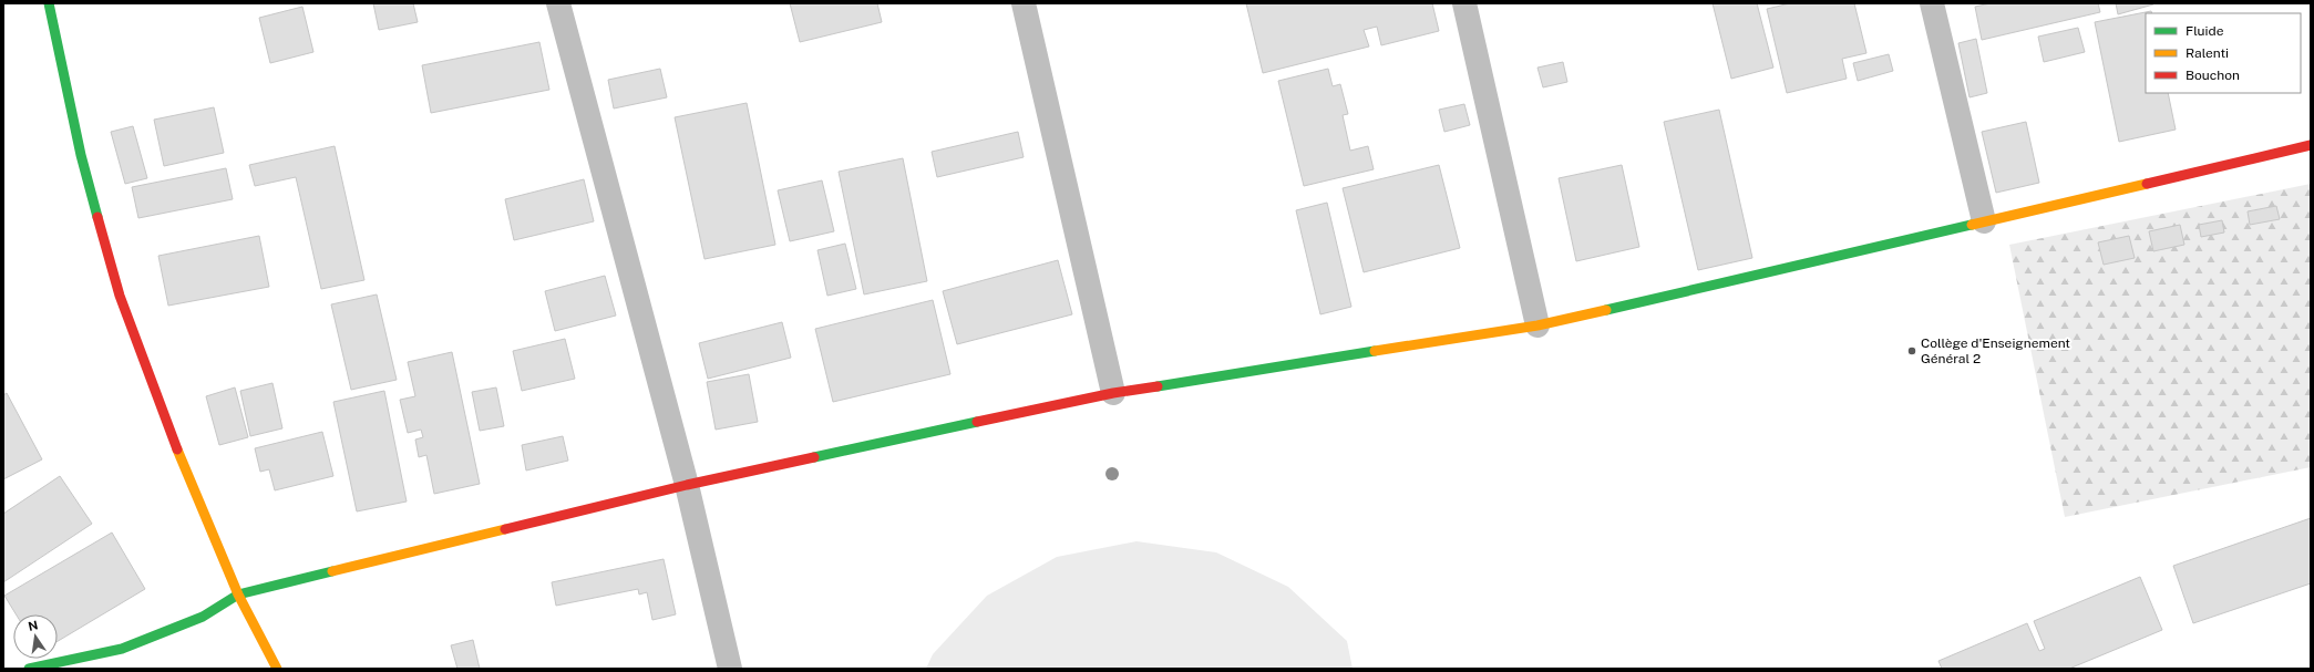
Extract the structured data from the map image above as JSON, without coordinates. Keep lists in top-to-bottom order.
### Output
{
  "places": ["Collège d'Enseignement Général 2"],
  "legend": ["Fluide", "Ralenti", "Bouchon"],
  "north": "top"
}
